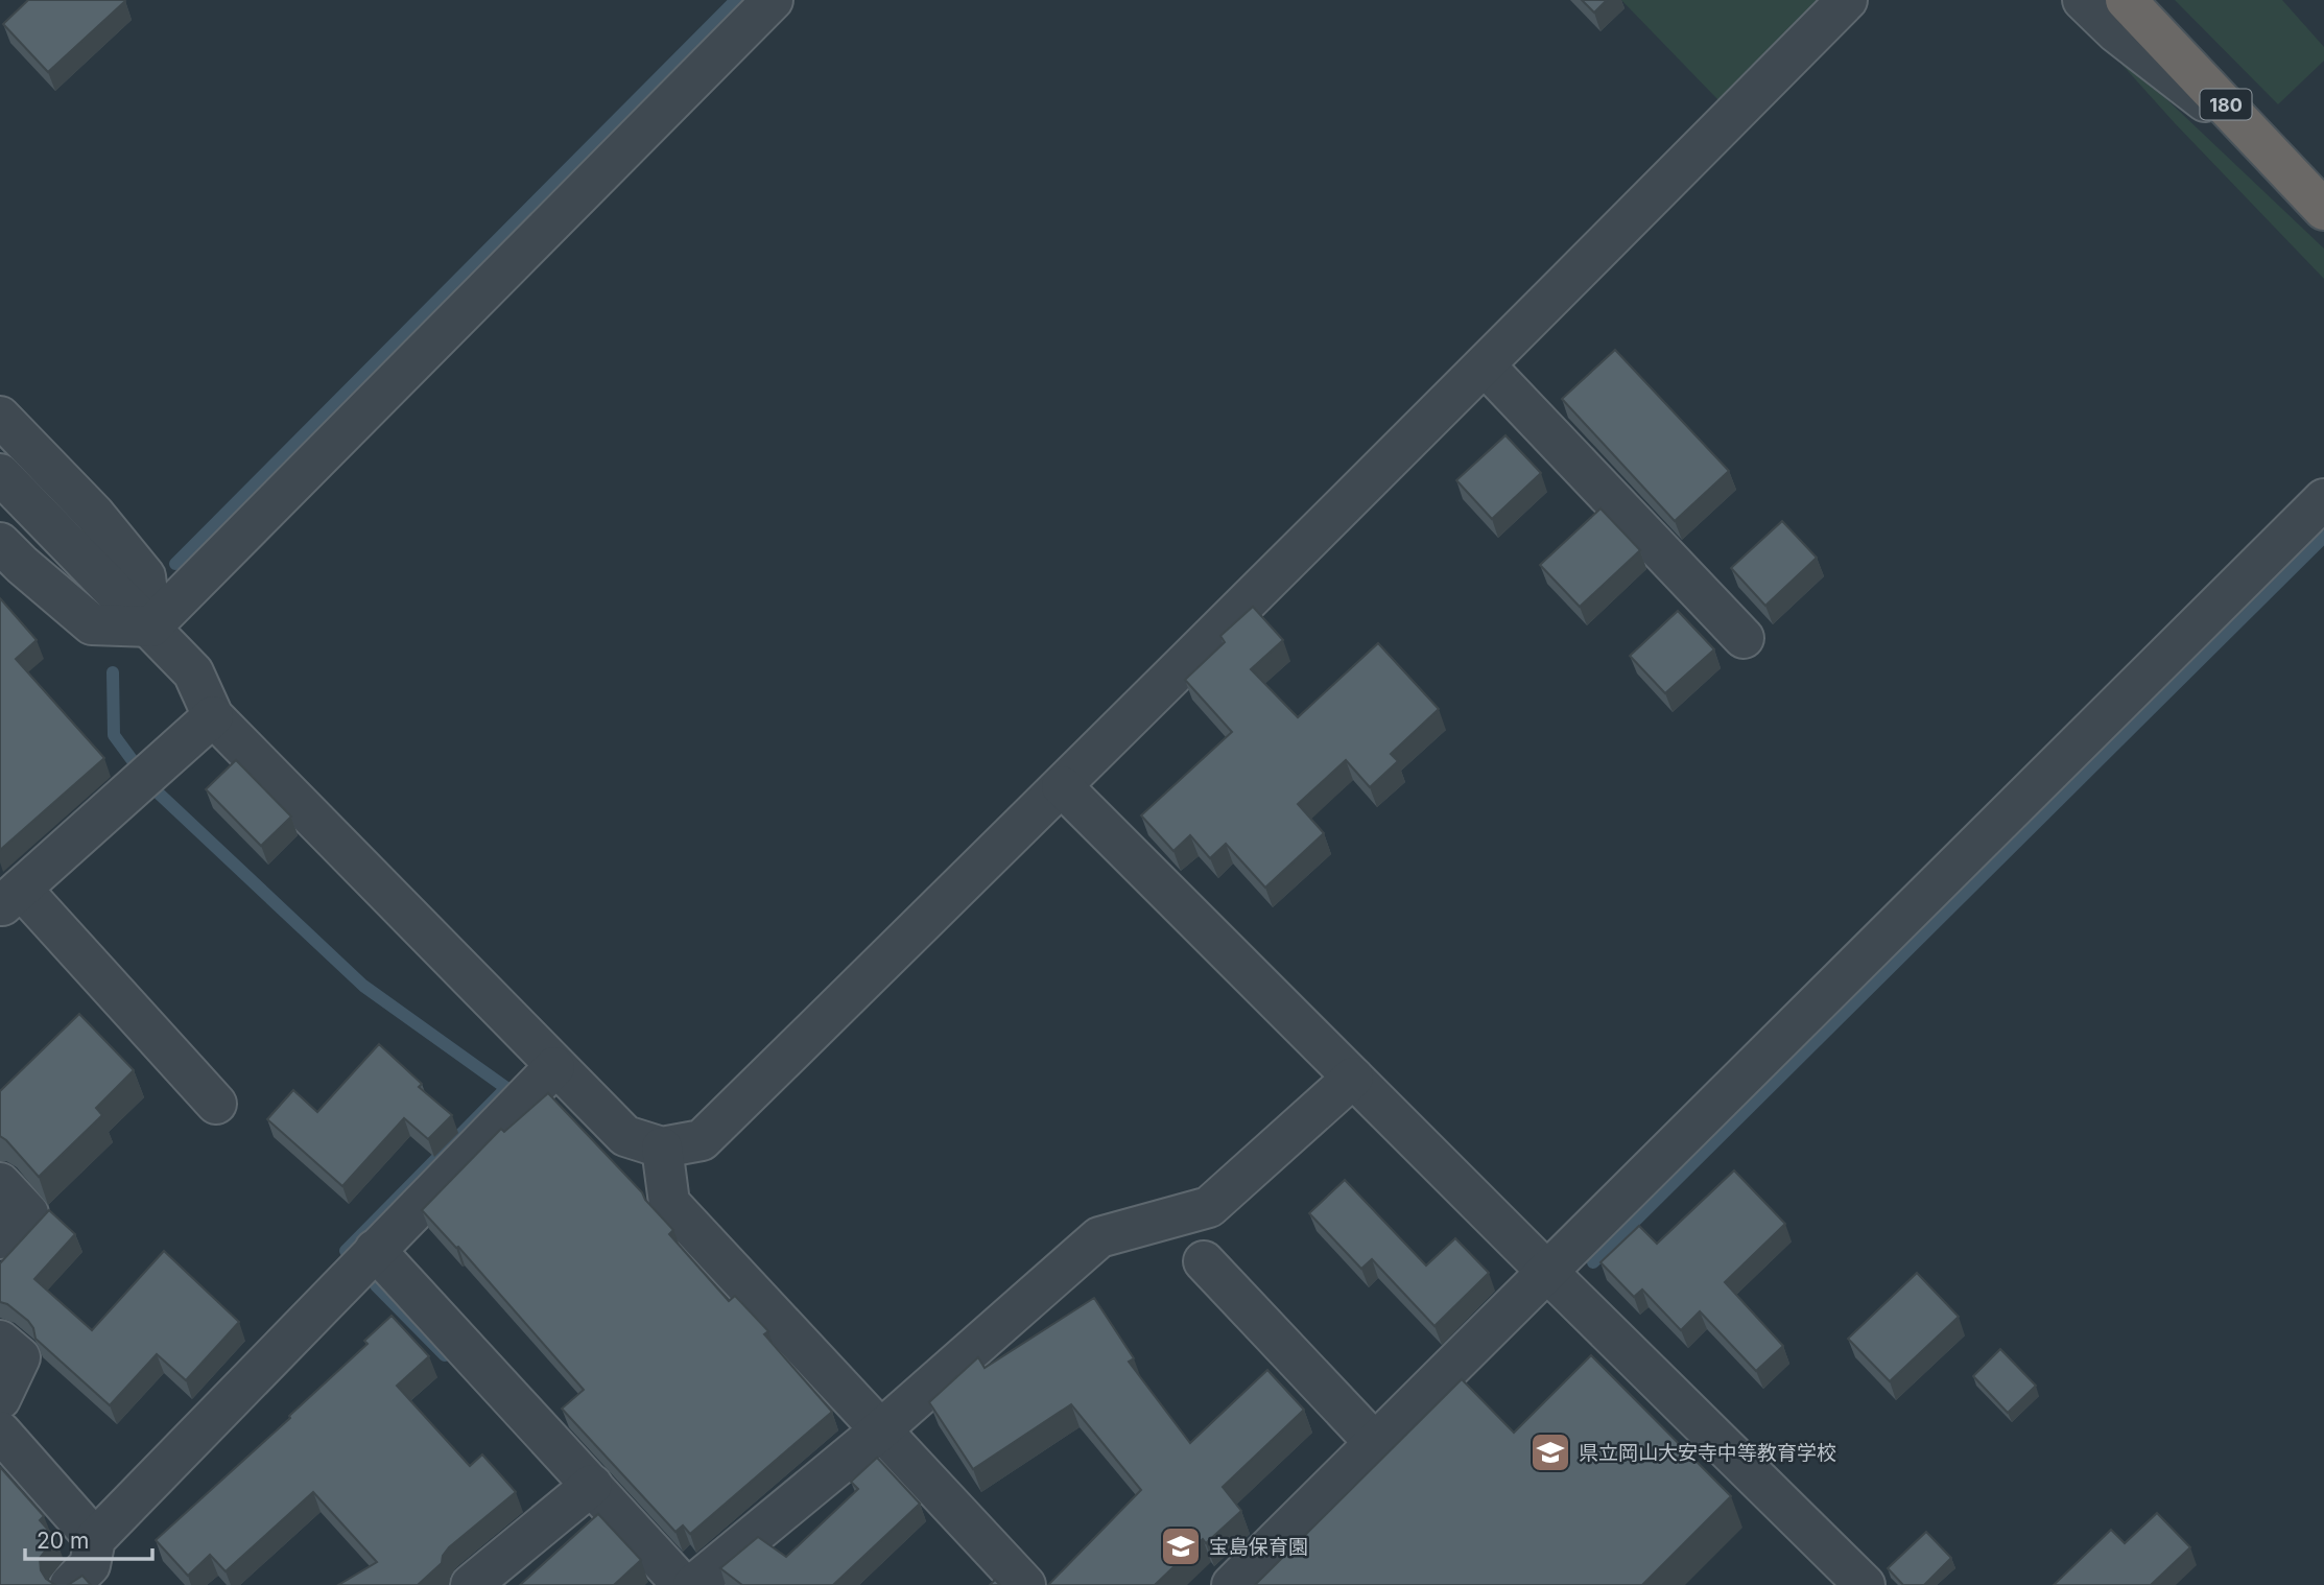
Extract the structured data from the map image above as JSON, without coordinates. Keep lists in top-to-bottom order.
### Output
{
  "streets": {
    "highway": ["180"]
  },
  "places": {
    "school or university": ["県立岡山大安寺中等教育学校", "宝島保育園"]
  },
  "scale_bar": "20 m"
}
